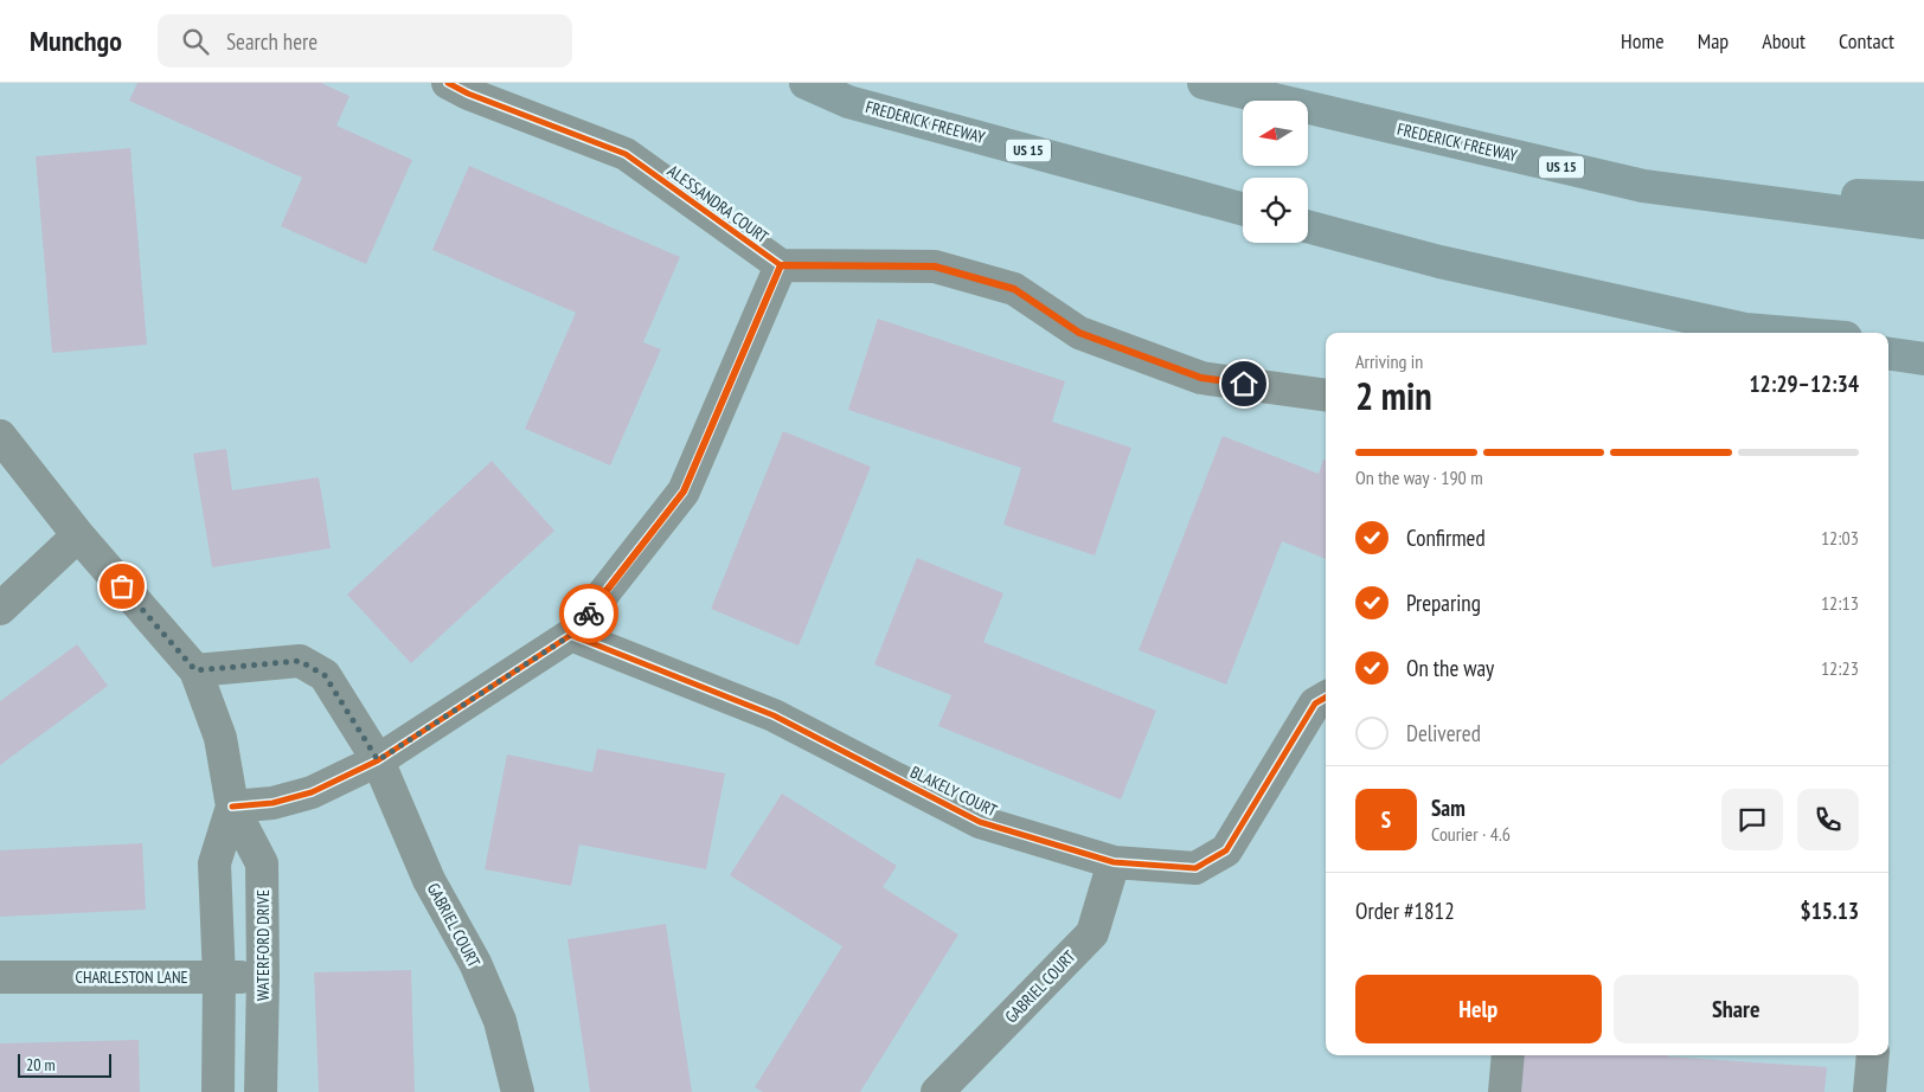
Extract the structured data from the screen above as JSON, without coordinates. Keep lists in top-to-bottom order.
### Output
{
  "streets": {
    "highway": ["FREDERICK FREEWAY", "US 15"],
    "street": [
      "ALESSANDRA COURT",
      "BLAKELY COURT",
      "GABRIEL COURT",
      "WATERFORD DRIVE",
      "CHARLESTON LANE"
    ]
  },
  "crossings": [
    ["BLAKELY COURT", "GABRIEL COURT"],
    ["WATERFORD DRIVE", "CHARLESTON LANE"]
  ],
  "scale_bar": "20 m",
  "north": "left",
  "page": {
    "header": "Munchgo",
    "search": "Search here",
    "nav": [
      "Home",
      "Map",
      "About",
      "Contact"
    ],
    "heading": ["2 min", "Arriving in", "12:29–12:34"],
    "panel": [
      "Sam",
      "Courier · 4.6",
      "Order #1812",
      "$15.13"
    ],
    "bar": "On the way · 190 m",
    "list": [
      ["Confirmed", "12:03"],
      ["Preparing", "12:13"],
      ["On the way", "12:23"],
      "Delivered"
    ],
    "round": "S",
    "buttons": ["Help", "Share"],
    "scale": "20 m"
  }
}
